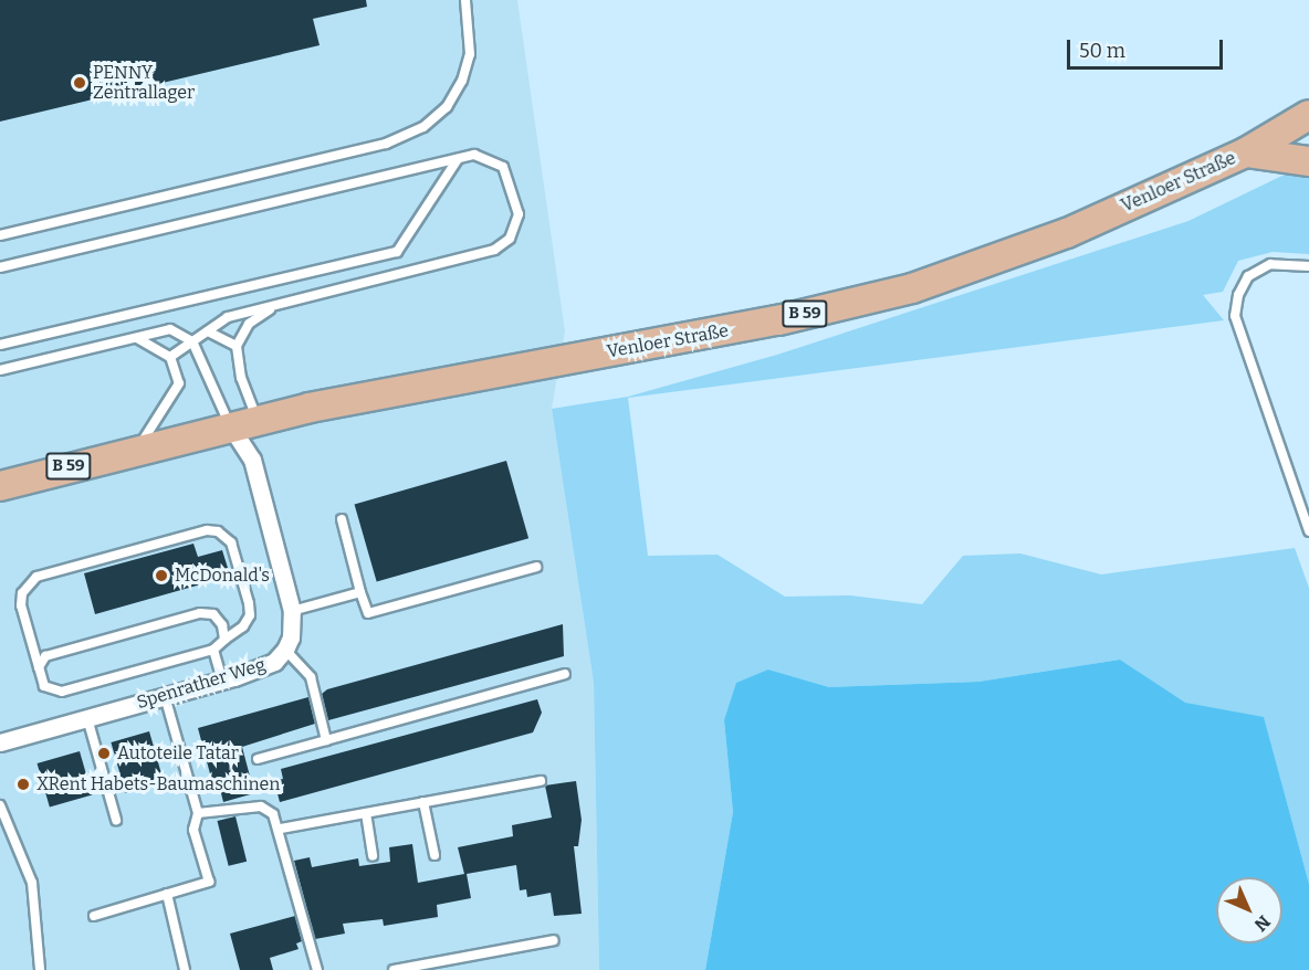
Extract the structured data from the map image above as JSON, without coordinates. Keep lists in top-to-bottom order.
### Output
{
  "streets": {
    "main road": ["Venloer Straße", "B 59"],
    "street": ["Spenrather Weg"]
  },
  "crossings": [
    ["Venloer Straße", "Spenrather Weg"]
  ],
  "places": [
    "PENNY Zentrallager",
    "McDonald's",
    "Autoteile Tatar",
    "XRent Habets-Baumaschinen"
  ],
  "scale_bar": "50 m",
  "north": "bottom right"
}
